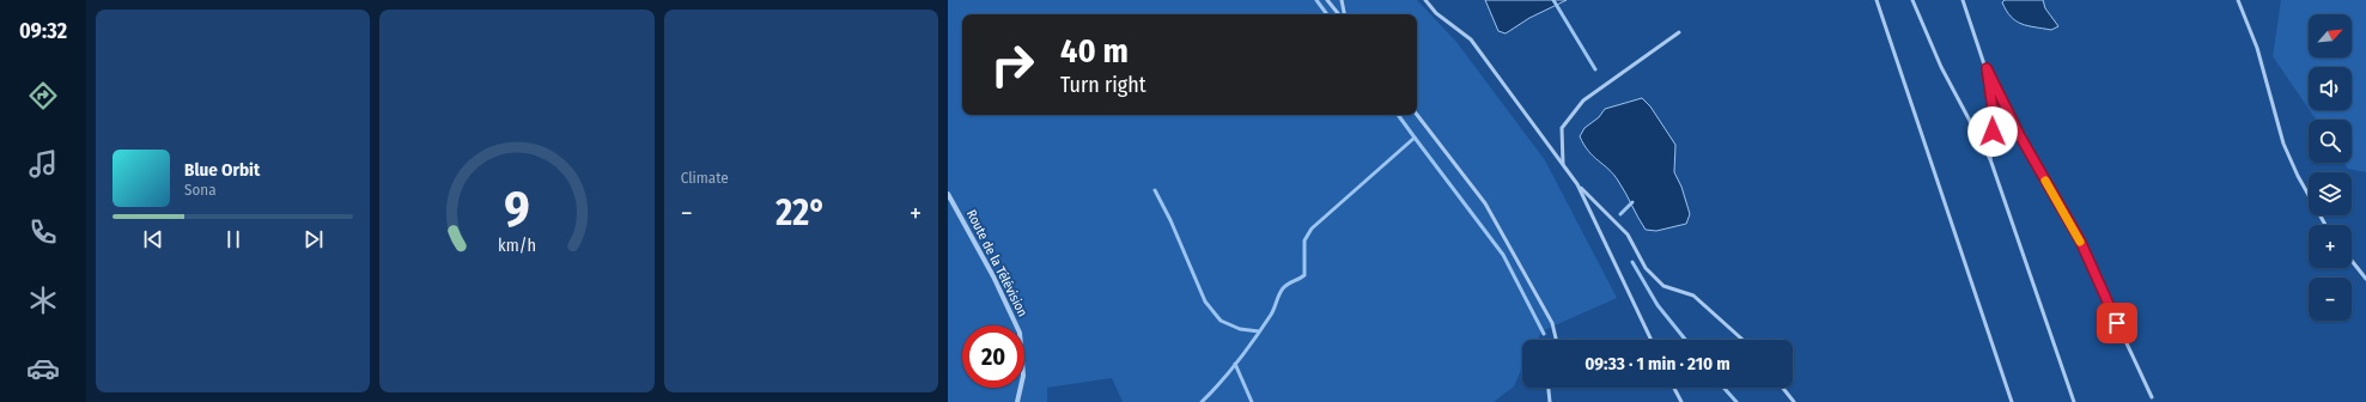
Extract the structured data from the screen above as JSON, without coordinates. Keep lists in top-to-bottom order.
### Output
{
  "streets": {
    "street": ["Route de la Télévision"]
  },
  "north": "top right",
  "page": {
    "tabs": "09:32",
    "tile": "Climate",
    "map_buttons": ["+", "−"],
    "turn": ["40 m", "Turn right"],
    "song": ["Blue Orbit", "Sona"],
    "heat": ["−", "22°", "+"],
    "limit": "20",
    "trip": "09:33 · 1 min · 210 m",
    "gauge": ["9", "km/h"]
  }
}
